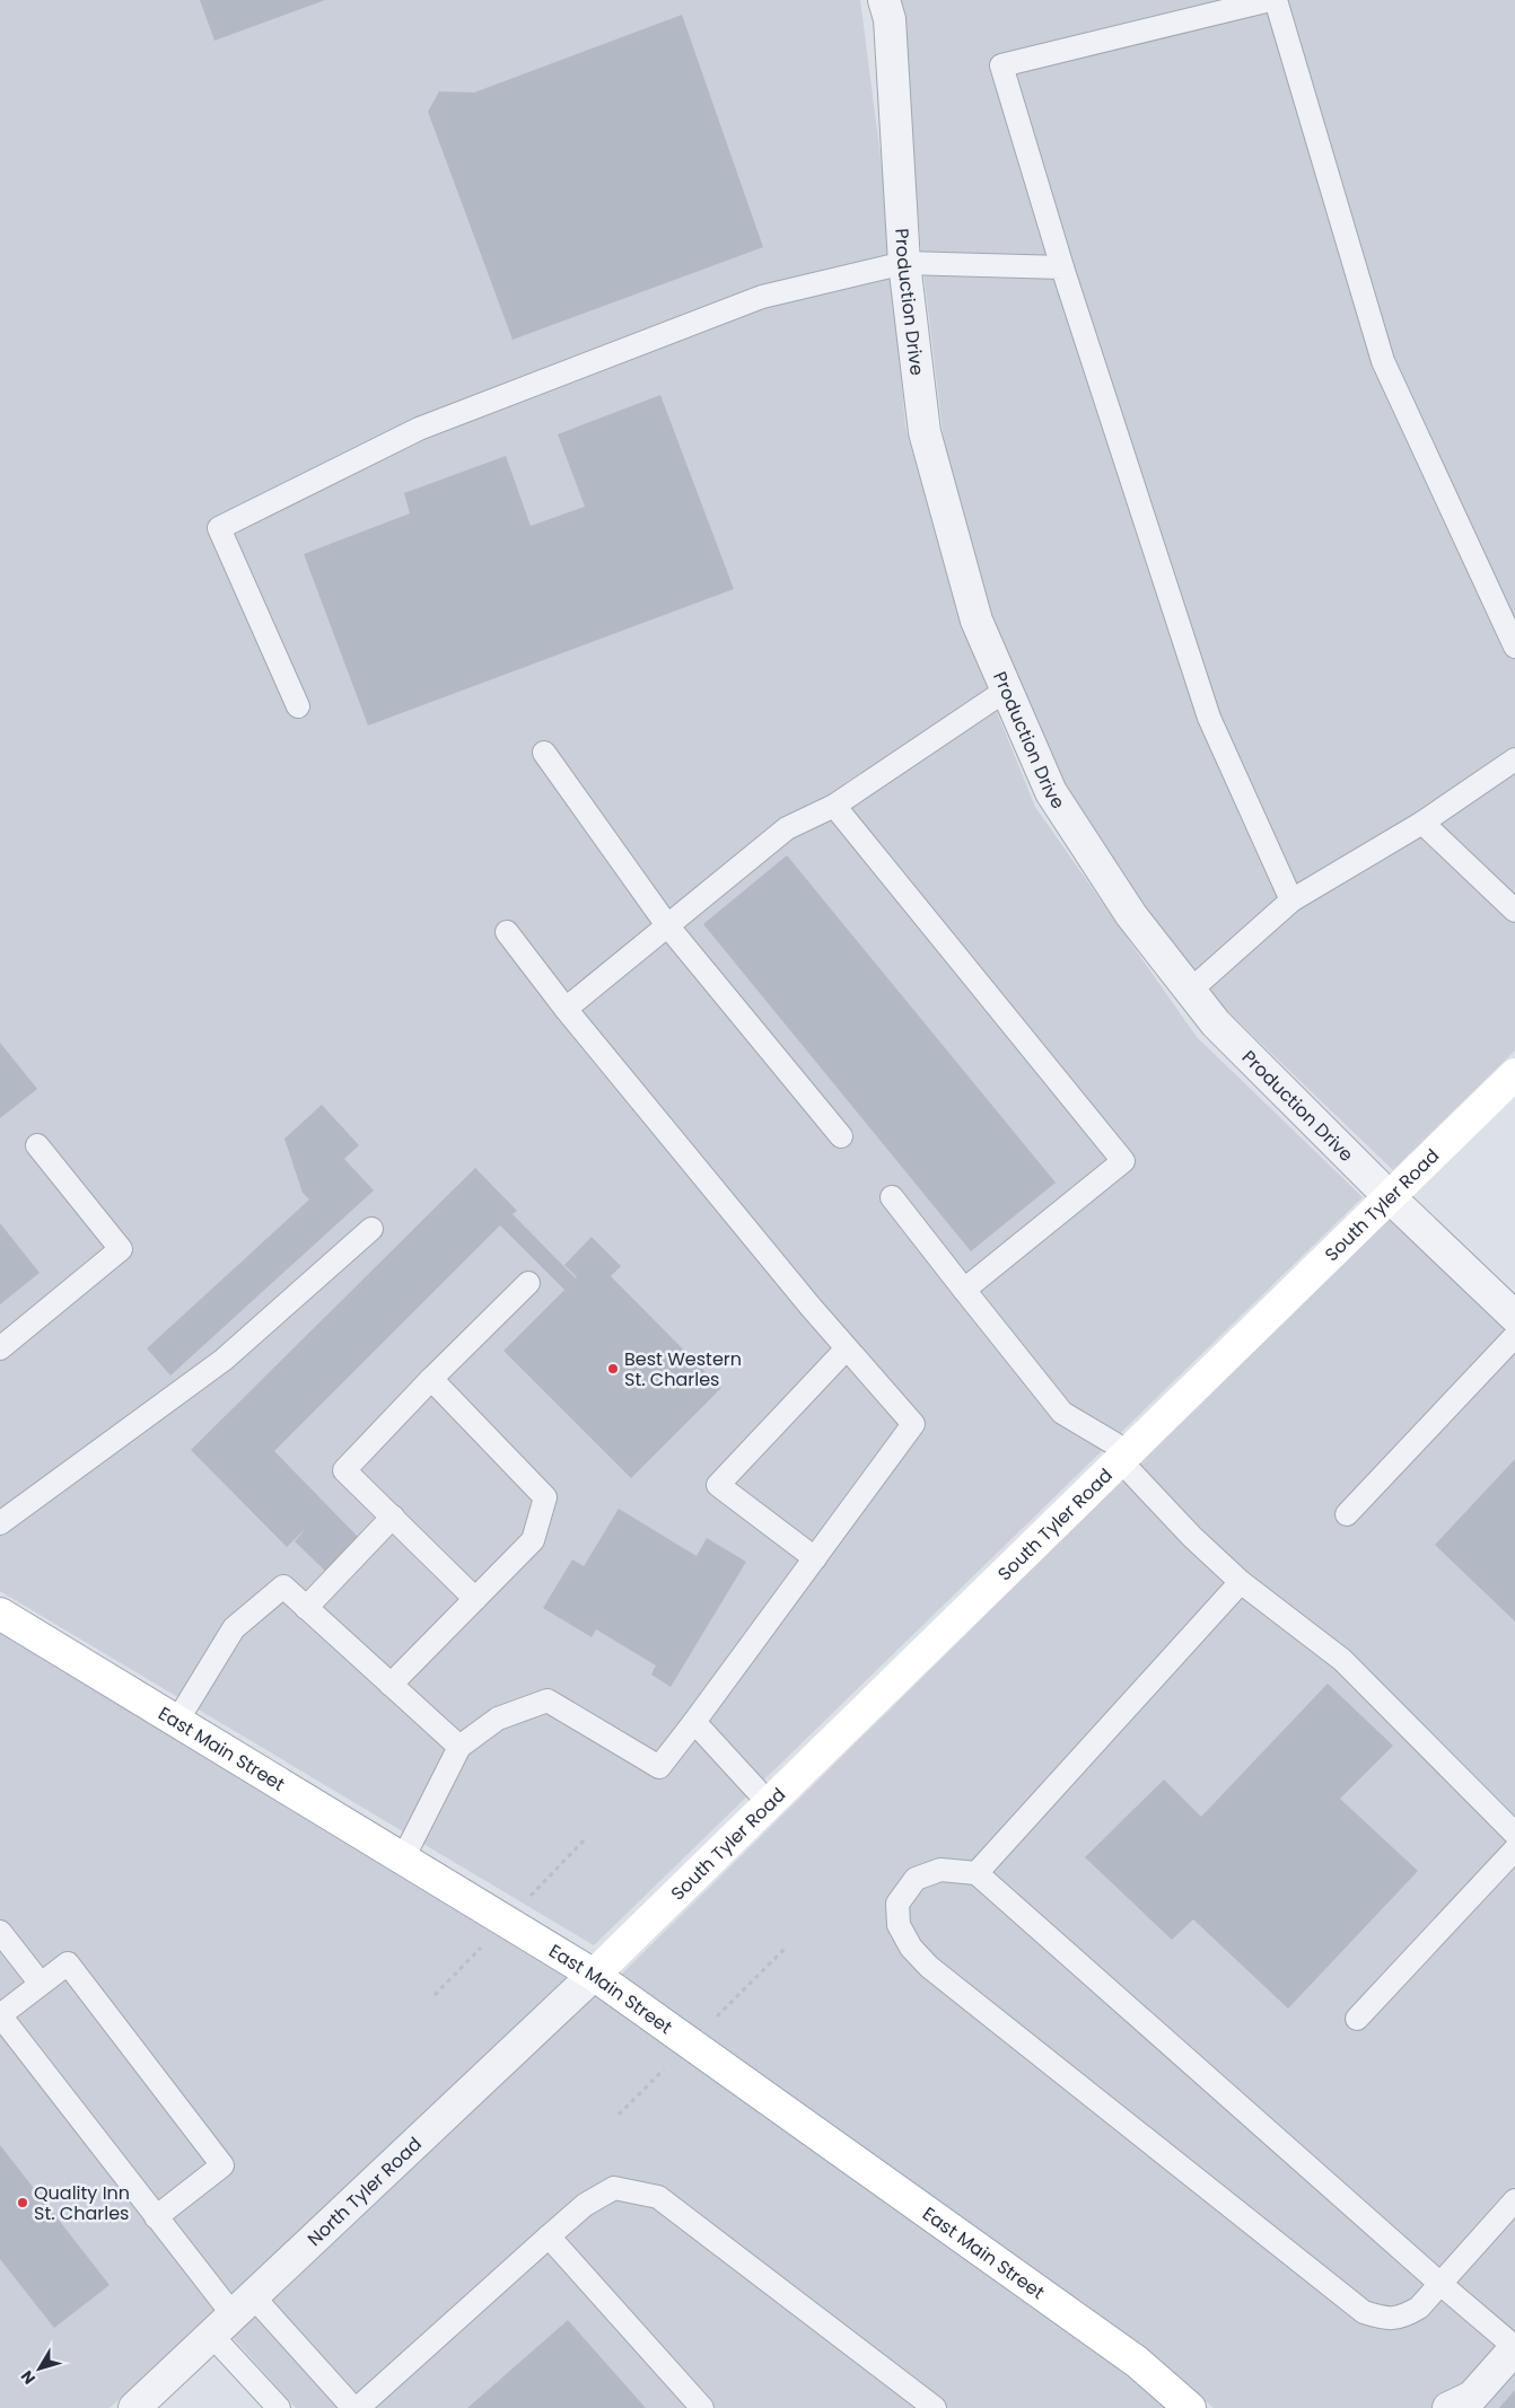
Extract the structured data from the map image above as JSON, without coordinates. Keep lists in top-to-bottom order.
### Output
{
  "streets": {
    "main road": ["South Tyler Road", "East Main Street"],
    "street": ["Production Drive", "North Tyler Road"]
  },
  "crossings": [
    ["Production Drive", "South Tyler Road"],
    ["South Tyler Road", "East Main Street"],
    ["South Tyler Road", "North Tyler Road"],
    ["East Main Street", "North Tyler Road"]
  ],
  "places": ["Best Western St. Charles", "Quality Inn St. Charles"],
  "north": "bottom left"
}
